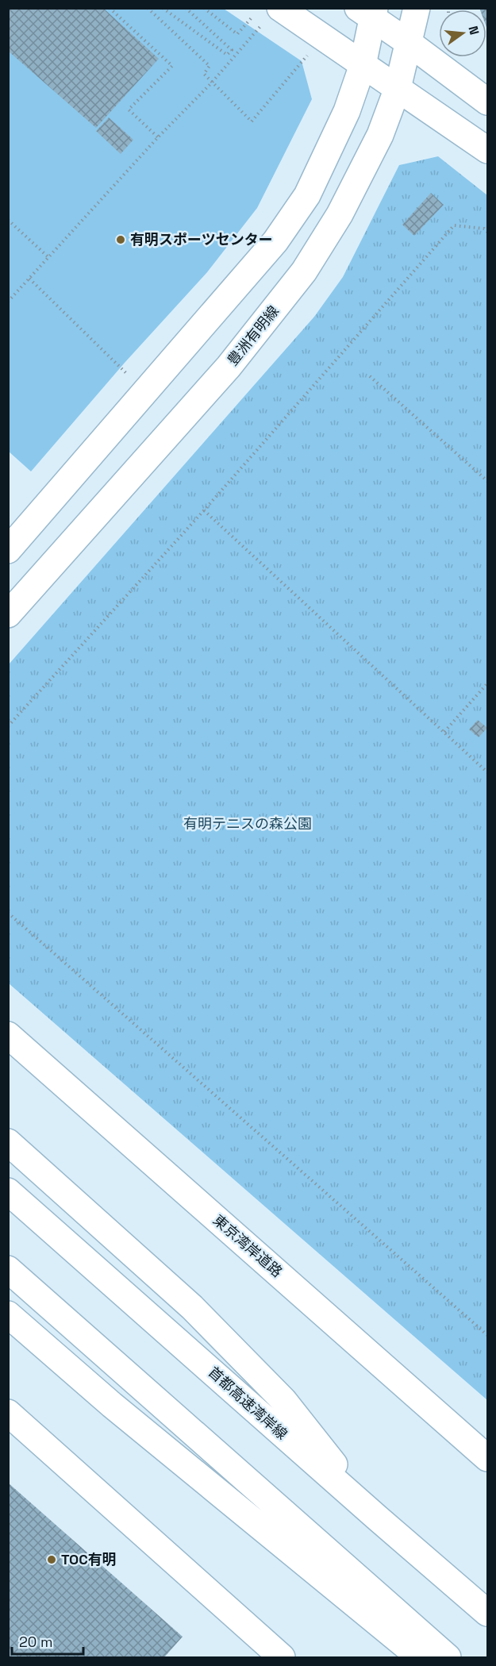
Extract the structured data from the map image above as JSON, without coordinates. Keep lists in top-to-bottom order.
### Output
{
  "streets": {
    "main road": ["豊洲有明線", "東京湾岸道路", "首都高速湾岸線"]
  },
  "parks": ["有明テニスの森公園"],
  "places": ["有明スポーツセンター", "TOC有明"],
  "scale_bar": "20 m",
  "north": "right"
}
